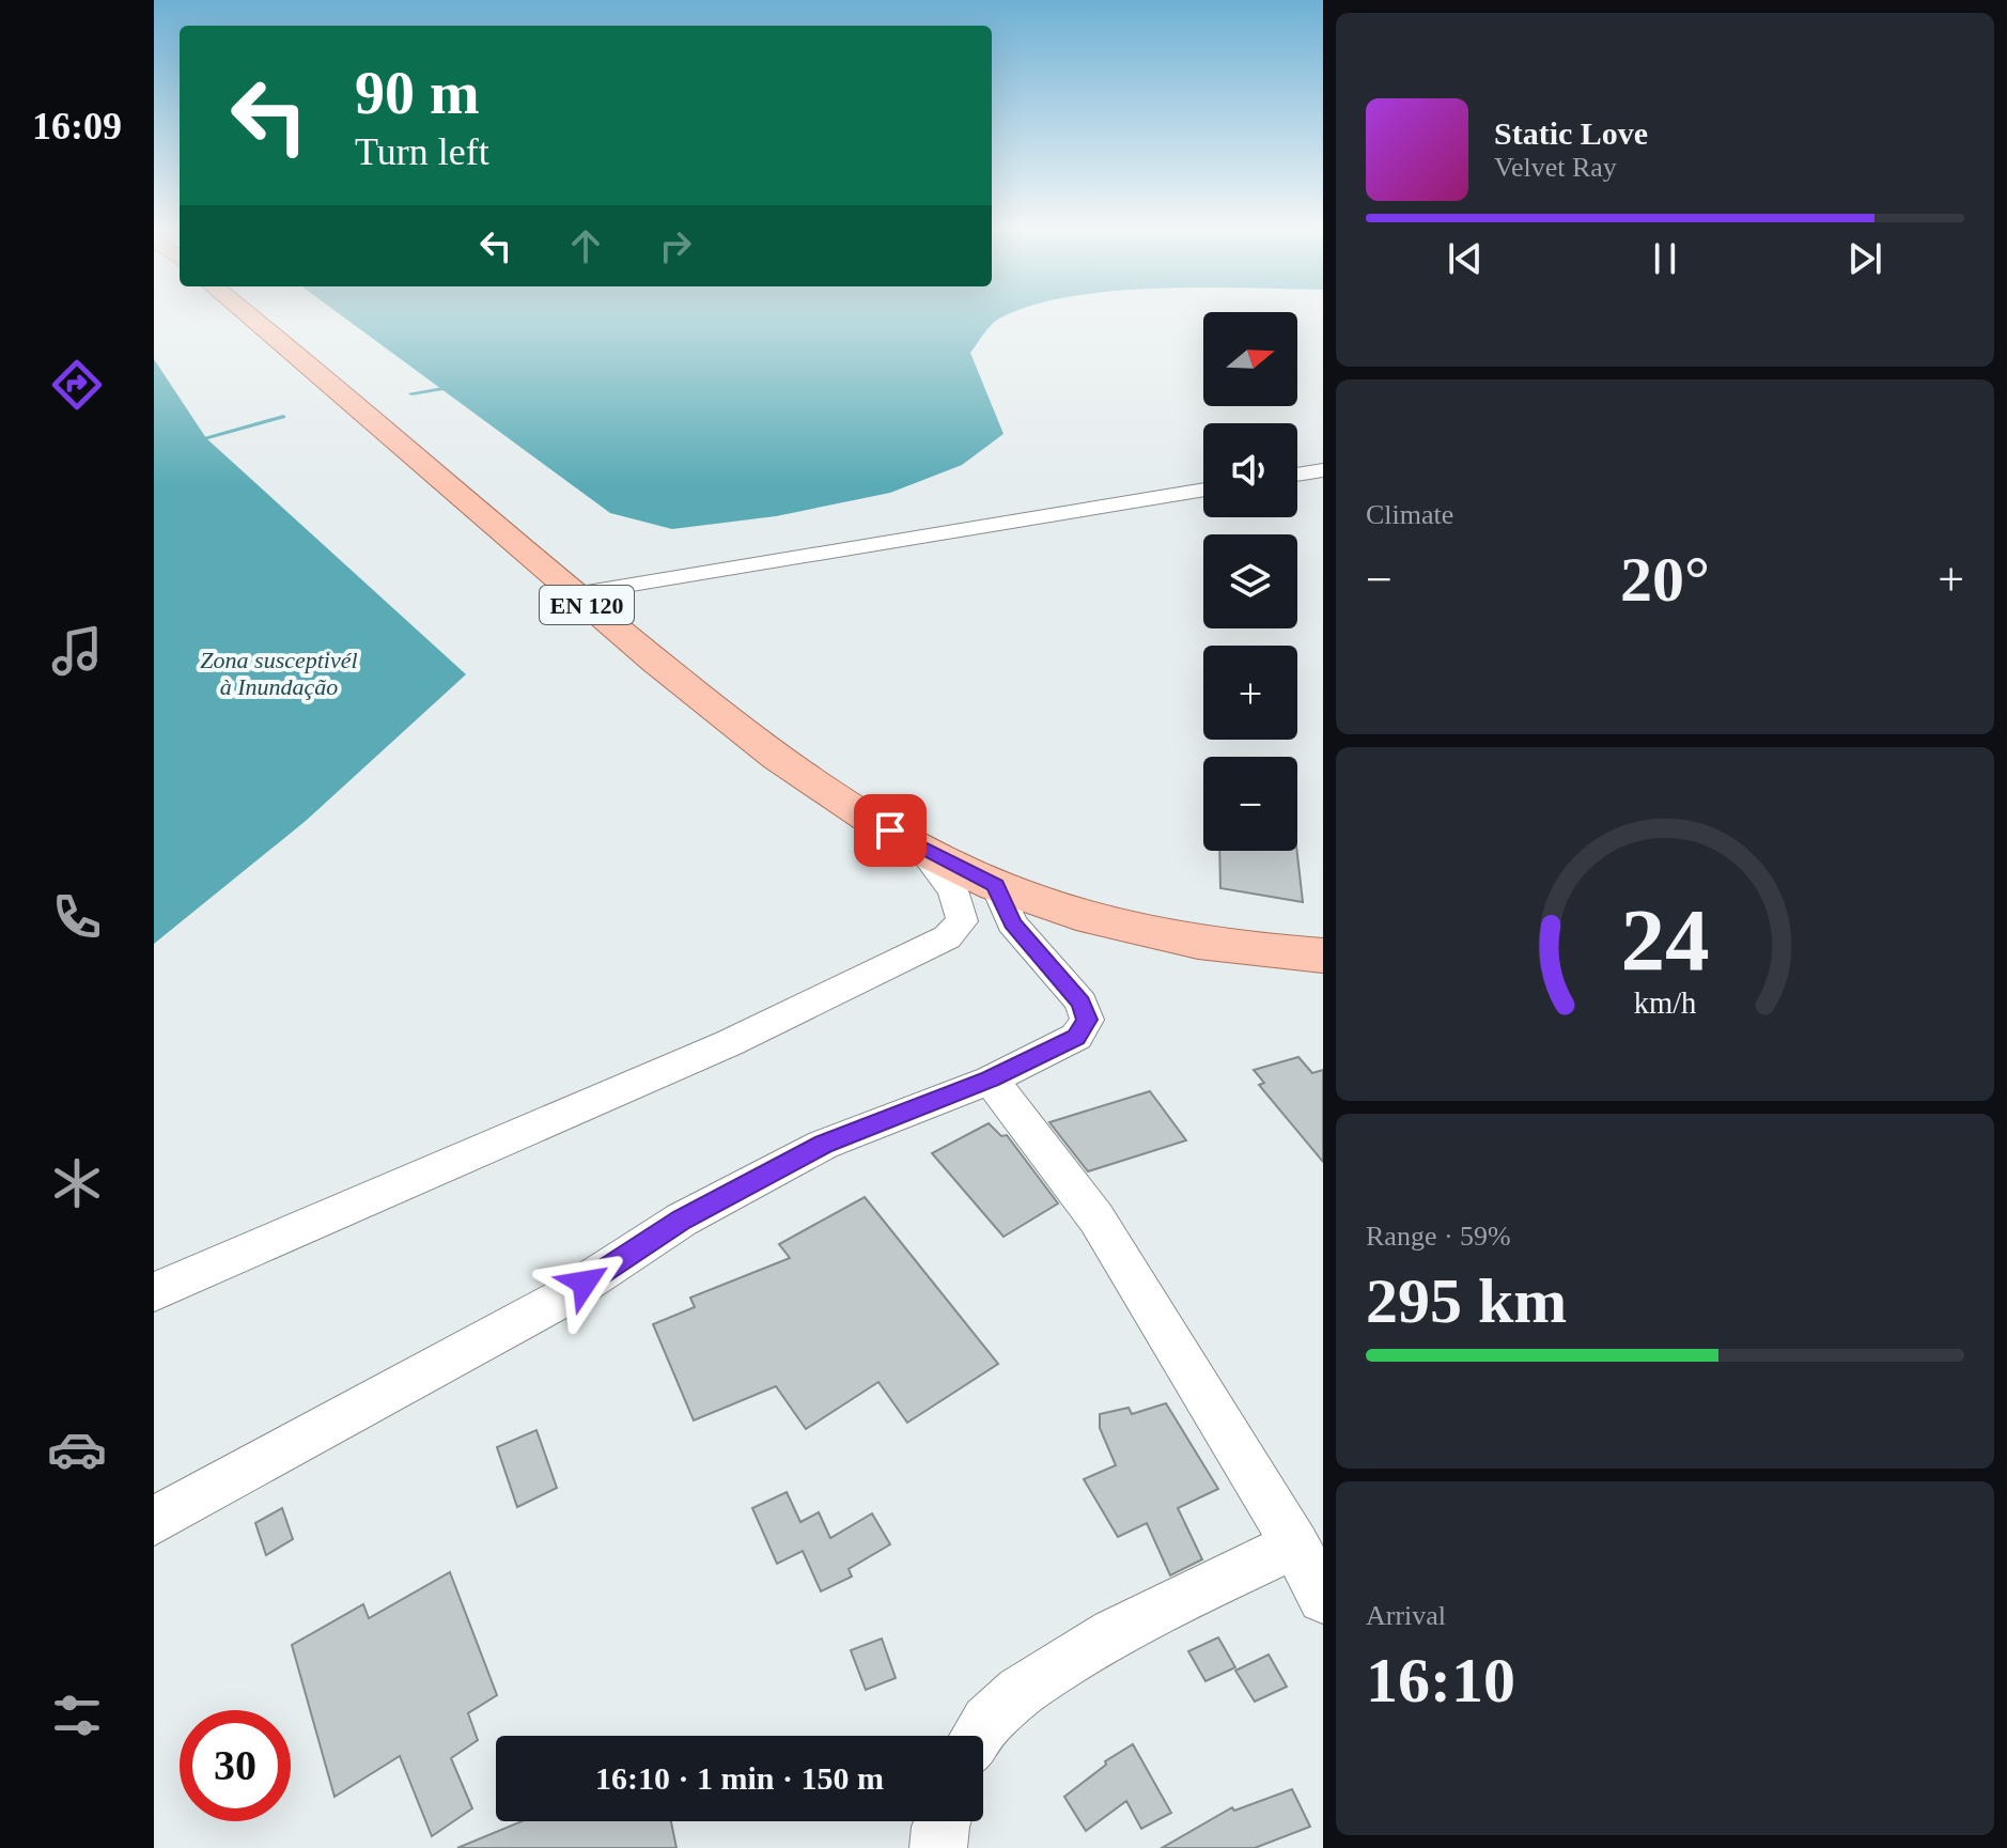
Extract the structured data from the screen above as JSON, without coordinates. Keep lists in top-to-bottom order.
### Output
{
  "streets": {
    "main road": ["EN 120"]
  },
  "water": ["Zona susceptivél à Inundação"],
  "north": "right",
  "page": {
    "tabs": "16:09",
    "turn": ["90 m", "Turn left"],
    "song": ["Static Love", "Velvet Ray"],
    "map_buttons": ["+", "−"],
    "tile": [
      "Climate",
      ["Range · 59%", "295 km"],
      ["Arrival", "16:10"]
    ],
    "heat": ["−", "20°", "+"],
    "limit": "30",
    "trip": "16:10 · 1 min · 150 m",
    "gauge": ["24", "km/h"]
  }
}
